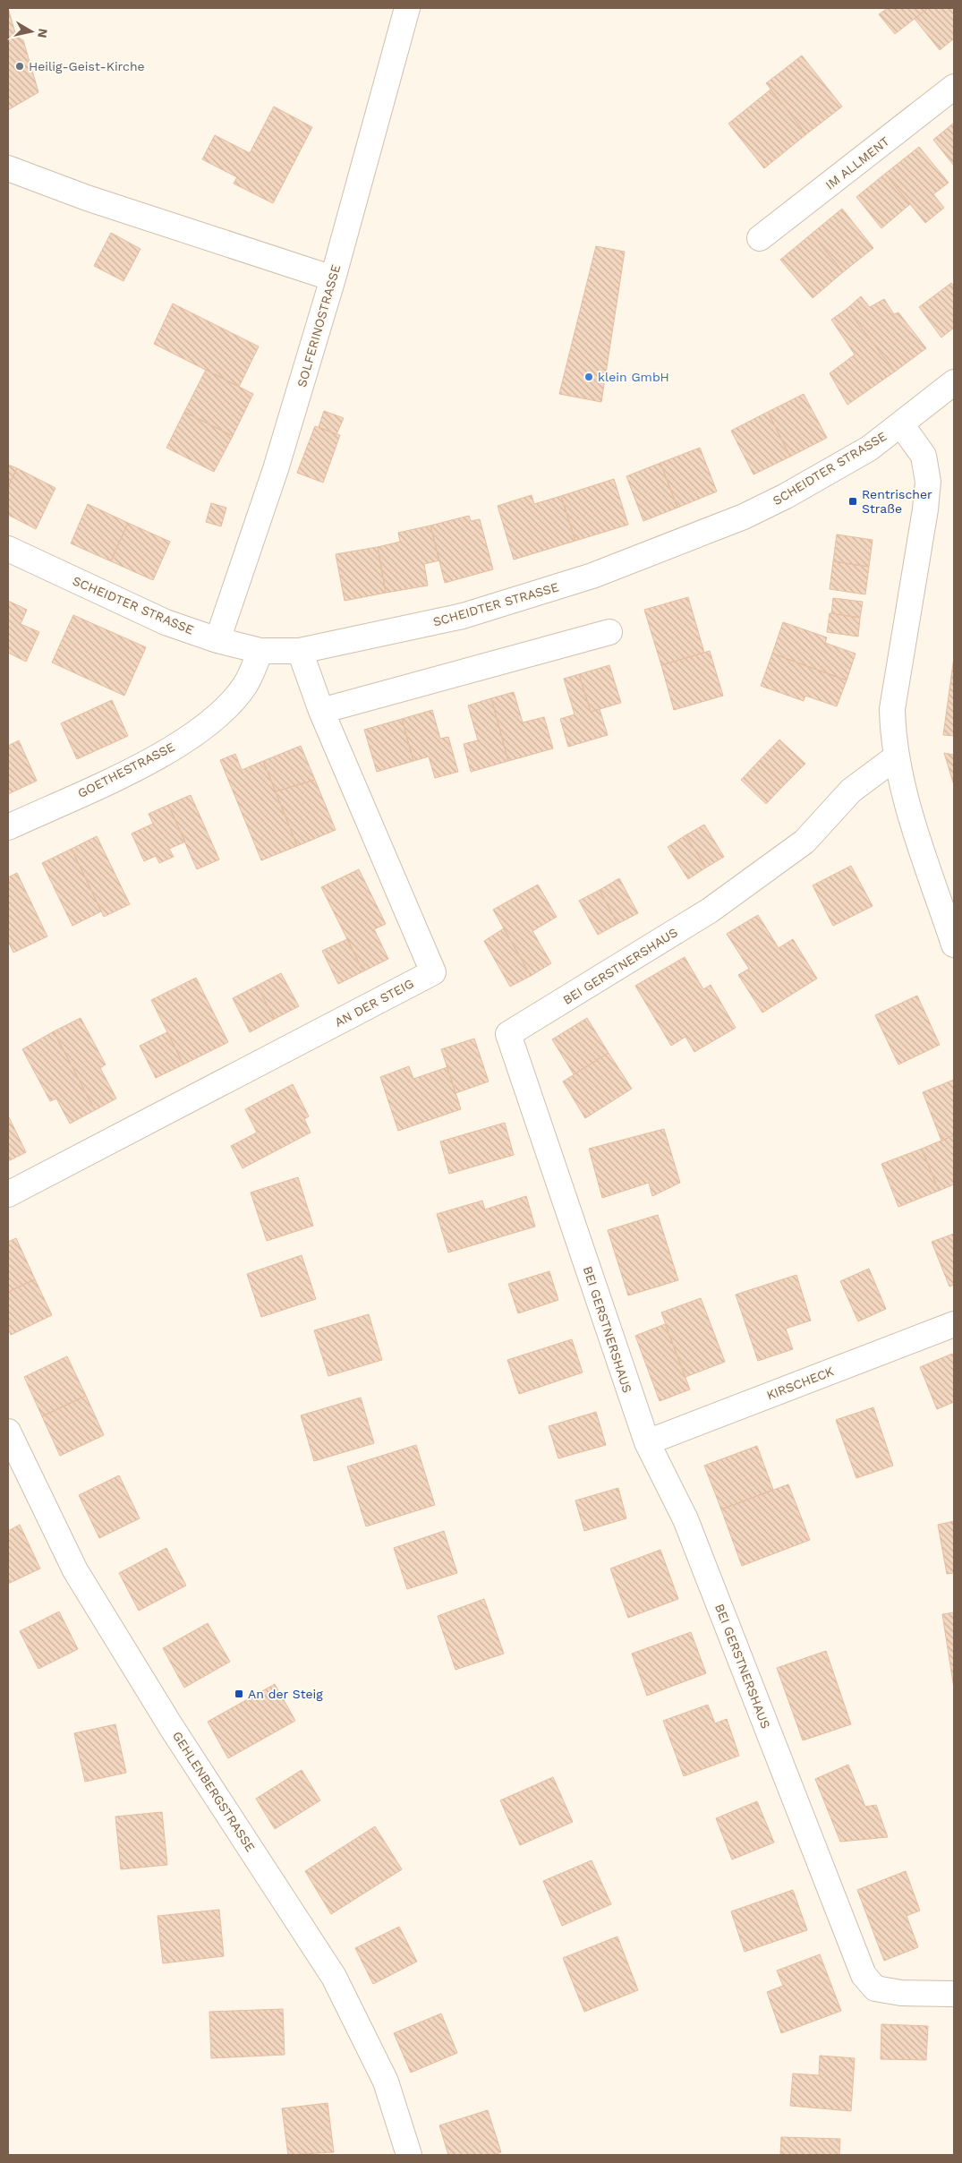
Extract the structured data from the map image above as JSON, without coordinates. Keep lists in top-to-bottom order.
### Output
{
  "streets": {
    "street": [
      "IM ALLMENT",
      "SOLFERINOSTRASSE",
      "SCHEIDTER STRASSE",
      "GOETHESTRASSE",
      "BEI GERSTNERSHAUS",
      "AN DER STEIG",
      "KIRSCHECK",
      "GEHLENBERGSTRASSE"
    ]
  },
  "crossings": [
    ["SOLFERINOSTRASSE", "SCHEIDTER STRASSE"],
    ["SCHEIDTER STRASSE", "GOETHESTRASSE"],
    ["SCHEIDTER STRASSE", "AN DER STEIG"],
    ["BEI GERSTNERSHAUS", "KIRSCHECK"]
  ],
  "places": {
    "other": ["Heilig-Geist-Kirche", "klein GmbH"],
    "transit": ["Rentrischer Straße", "An der Steig"]
  },
  "north": "right"
}
